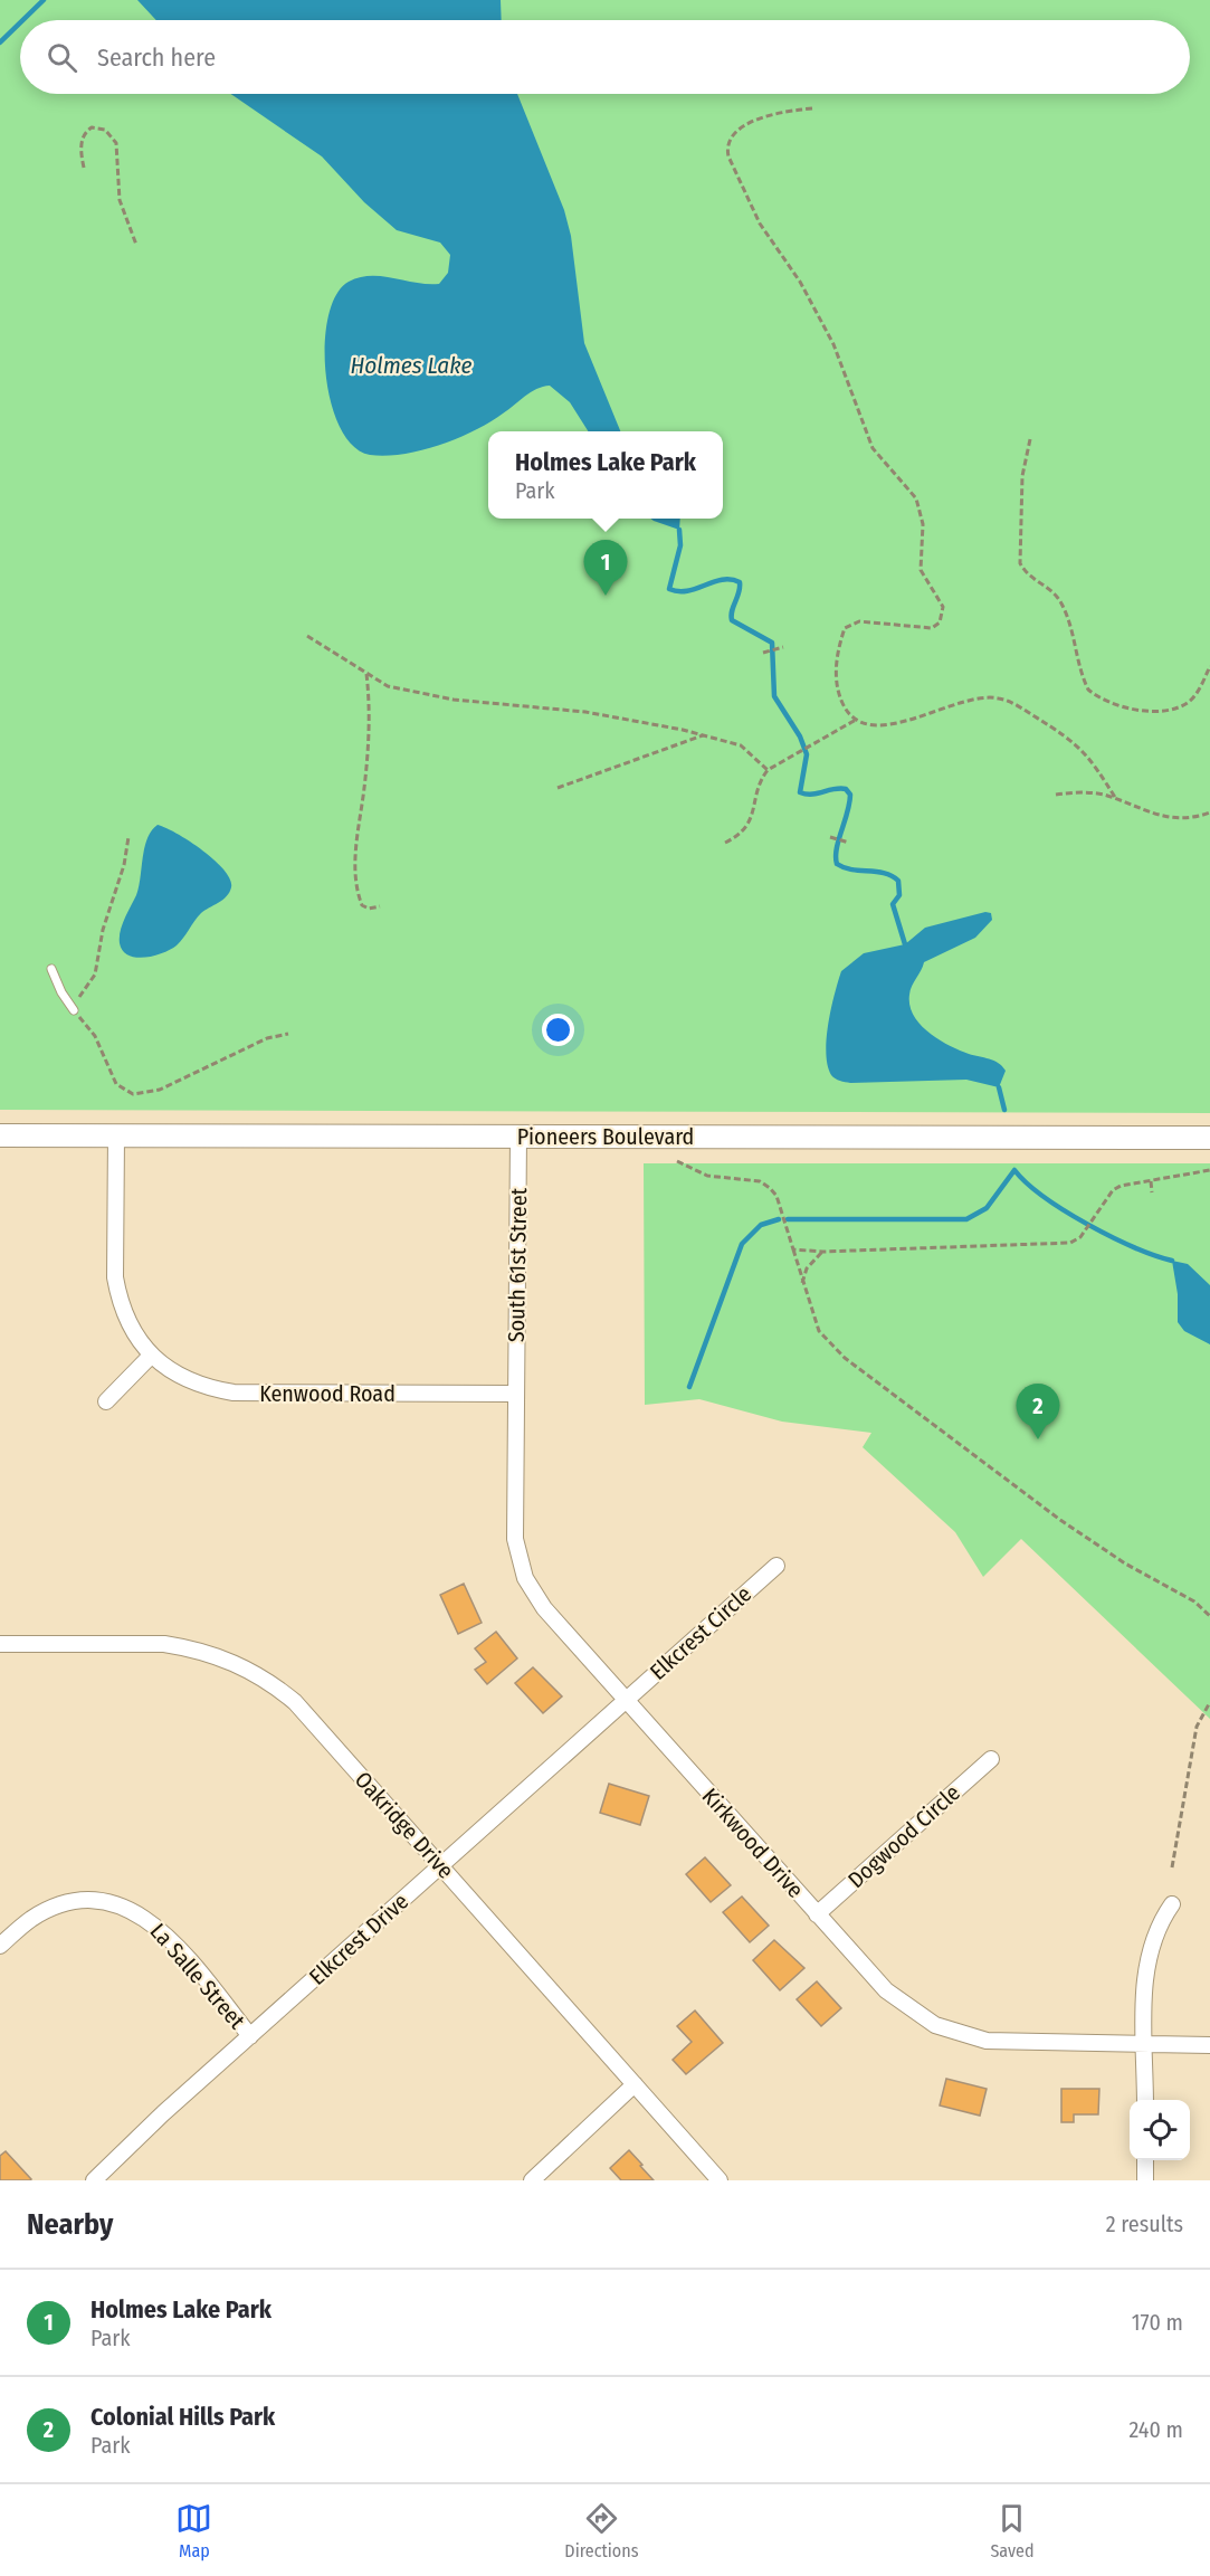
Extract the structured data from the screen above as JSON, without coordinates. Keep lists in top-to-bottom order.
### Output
{
  "streets": {
    "main road": ["Pioneers Boulevard"],
    "street": [
      "South 61st Street",
      "Kenwood Road",
      "Elkcrest Circle",
      "Oakridge Drive",
      "Dogwood Circle",
      "Kirkwood Drive",
      "Elkcrest Drive",
      "La Salle Street"
    ]
  },
  "crossings": [
    ["Pioneers Boulevard", "South 61st Street"],
    ["South 61st Street", "Kenwood Road"],
    ["South 61st Street", "Kirkwood Drive"],
    ["Kenwood Road", "Kirkwood Drive"],
    ["Elkcrest Circle", "Kirkwood Drive"],
    ["Elkcrest Circle", "Elkcrest Drive"],
    ["Oakridge Drive", "Elkcrest Drive"],
    ["Dogwood Circle", "Kirkwood Drive"],
    ["Kirkwood Drive", "Elkcrest Drive"],
    ["Elkcrest Drive", "La Salle Street"]
  ],
  "water": ["Holmes Lake"],
  "page": {
    "search": "Search here",
    "popup": ["Holmes Lake Park", "Park"],
    "pins": ["1", "2"],
    "heading": ["Nearby", "2 results"],
    "list": [
      {
        "mark": "1",
        "name": "Holmes Lake Park",
        "note": "Park",
        "value": "170 m"
      },
      {
        "mark": "2",
        "name": "Colonial Hills Park",
        "note": "Park",
        "value": "240 m"
      }
    ],
    "nav": ["Map", "Directions", "Saved"]
  }
}
